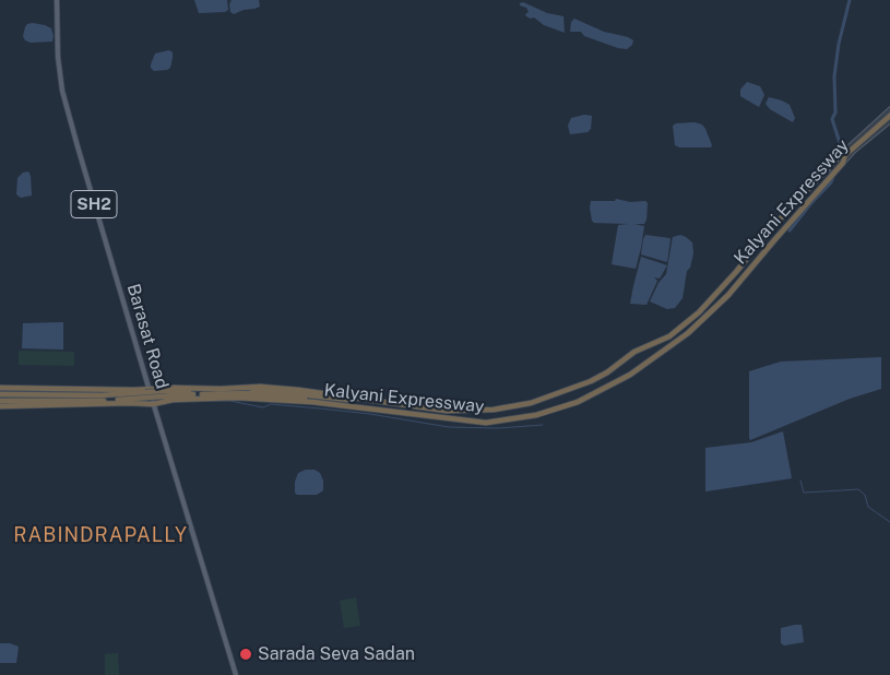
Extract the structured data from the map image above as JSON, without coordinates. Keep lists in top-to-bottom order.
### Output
{
  "streets": {
    "highway": ["Kalyani Expressway"],
    "main road": ["SH2", "Barasat Road"]
  },
  "crossings": [
    ["Kalyani Expressway", "Barasat Road"]
  ],
  "districts": ["RABINDRAPALLY"],
  "places": ["Sarada Seva Sadan"]
}
